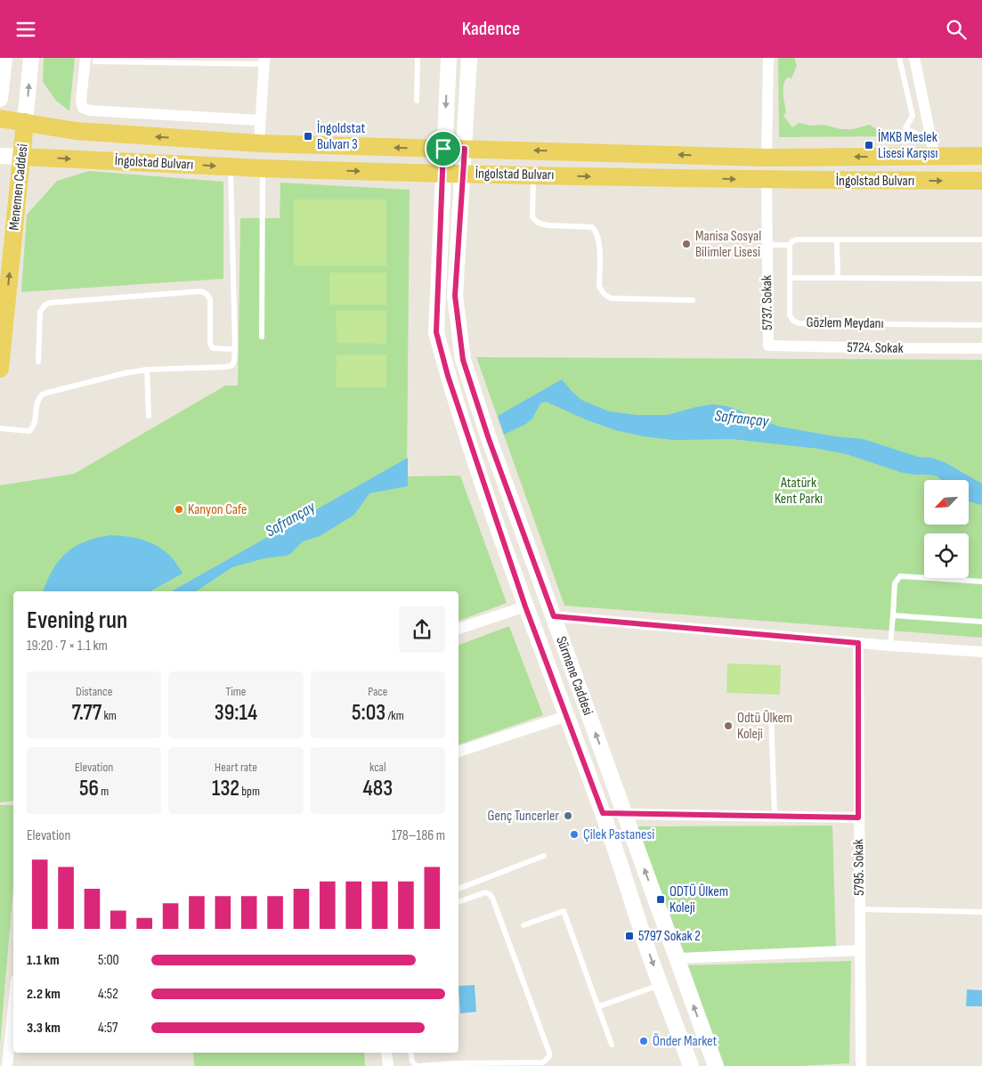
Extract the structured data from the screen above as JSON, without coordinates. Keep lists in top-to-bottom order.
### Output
{
  "streets": {
    "main road": ["İngolstad Bulvarı", "Menemen Caddesi", "Sürmene Caddesi"],
    "street": ["5737. Sokak", "5724. Sokak", "5795. Sokak"],
    "lane": ["Gözlem Meydanı"]
  },
  "crossings": [
    ["İngolstad Bulvarı", "Menemen Caddesi"],
    ["İngolstad Bulvarı", "5737. Sokak"],
    ["İngolstad Bulvarı", "Sürmene Caddesi"],
    ["5737. Sokak", "5724. Sokak"]
  ],
  "one_way": ["Menemen Caddesi"],
  "water": ["Safrançay"],
  "parks": ["Atatürk Kent Parkı"],
  "places": {
    "transit": [
      "İngoldstat Bulvarı 3",
      "İMKB Meslek Lisesi Karşısı",
      "ODTÜ Ülkem Koleji",
      "5797 Sokak 2"
    ],
    "other": [
      "Manisa Sosyal Bilimler Lisesi",
      "Kanyon Cafe",
      "Odtü Ülkem Koleji",
      "Genç Tuncerler",
      "Çilek Pastanesi",
      "Önder Market"
    ]
  },
  "north": "bottom left",
  "page": {
    "header": "Kadence",
    "heading": ["Evening run", "19:20 · 7 × 1.1 km"],
    "stats": [
      ["Distance", "7.77 km"],
      ["Time", "39:14"],
      ["Pace", "5:03 /km"],
      ["Elevation", "56 m"],
      ["Heart rate", "132 bpm"],
      ["kcal", "483"]
    ],
    "chart": ["Elevation", "178–186 m"],
    "list": [
      {
        "name": "1.1 km",
        "note": "5:00"
      },
      {
        "name": "2.2 km",
        "note": "4:52"
      },
      {
        "name": "3.3 km",
        "note": "4:57"
      }
    ]
  }
}
